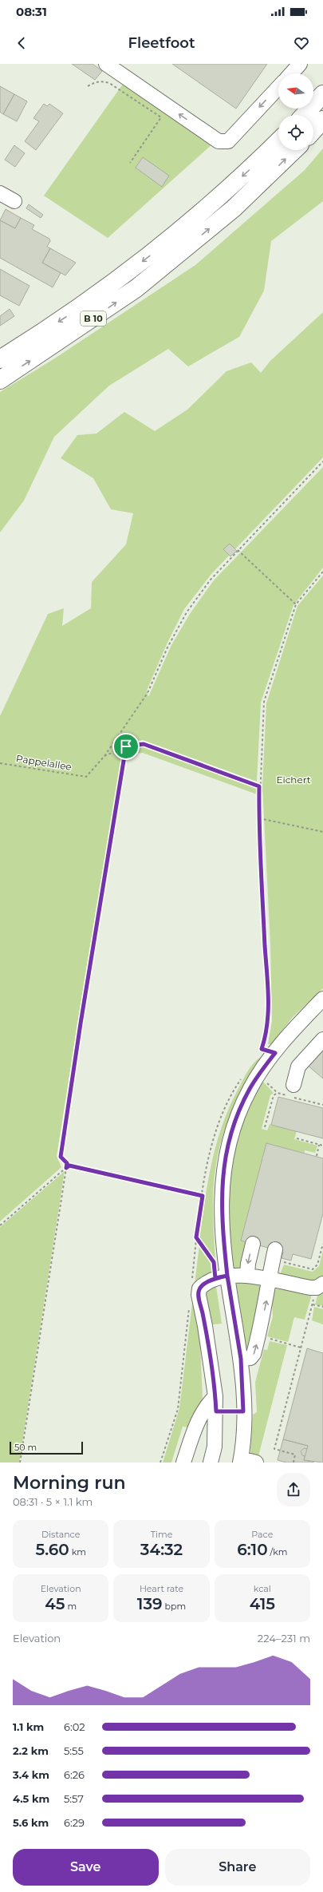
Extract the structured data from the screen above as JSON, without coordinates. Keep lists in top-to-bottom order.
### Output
{
  "streets": {
    "highway": ["B 10"],
    "path": ["Pappelallee"]
  },
  "parks": ["Eichert"],
  "scale_bar": "50 m",
  "north": "left",
  "page": {
    "status": "08:31",
    "header": "Fleetfoot",
    "scale": "50 m",
    "heading": ["Morning run", "08:31 · 5 × 1.1 km"],
    "stats": [
      ["Distance", "5.60 km"],
      ["Time", "34:32"],
      ["Pace", "6:10 /km"],
      ["Elevation", "45 m"],
      ["Heart rate", "139 bpm"],
      ["kcal", "415"]
    ],
    "chart": ["Elevation", "224–231 m"],
    "list": [
      {
        "name": "1.1 km",
        "note": "6:02"
      },
      {
        "name": "2.2 km",
        "note": "5:55"
      },
      {
        "name": "3.4 km",
        "note": "6:26"
      },
      {
        "name": "4.5 km",
        "note": "5:57"
      },
      {
        "name": "5.6 km",
        "note": "6:29"
      }
    ],
    "buttons": ["Save", "Share"]
  }
}
